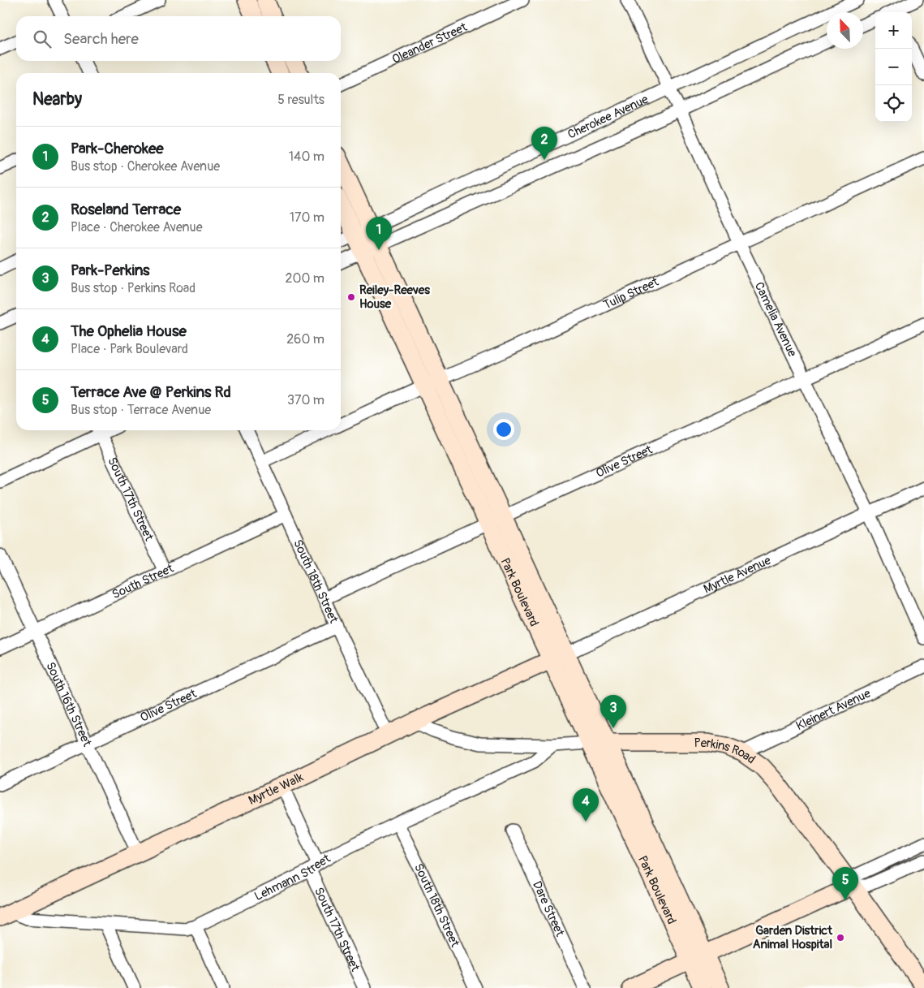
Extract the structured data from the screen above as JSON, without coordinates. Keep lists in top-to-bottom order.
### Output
{
  "streets": {
    "street": [
      "Oleander Street",
      "Cherokee Avenue",
      "Tulip Street",
      "Camelia Avenue",
      "Olive Street",
      "South 17th Street",
      "Myrtle Avenue",
      "South 18th Street",
      "South Street",
      "Park Boulevard",
      "South 16th Street",
      "Kleinert Avenue",
      "Perkins Road",
      "Myrtle Walk",
      "Lehmann Street",
      "Dare Street"
    ]
  },
  "crossings": [
    ["Cherokee Avenue", "Camelia Avenue"],
    ["Cherokee Avenue", "Park Boulevard"],
    ["Tulip Street", "Camelia Avenue"],
    ["Tulip Street", "South 18th Street"],
    ["Tulip Street", "Park Boulevard"],
    ["Camelia Avenue", "Olive Street"],
    ["Camelia Avenue", "Myrtle Avenue"],
    ["Olive Street", "South 18th Street"],
    ["Olive Street", "Park Boulevard"],
    ["Olive Street", "South 16th Street"],
    ["South 17th Street", "South Street"],
    ["South 17th Street", "Myrtle Walk"],
    ["South 17th Street", "Lehmann Street"],
    ["Myrtle Avenue", "Park Boulevard"],
    ["Myrtle Avenue", "Myrtle Walk"],
    ["South 18th Street", "South Street"],
    ["South 18th Street", "Myrtle Walk"],
    ["South 18th Street", "Lehmann Street"],
    ["South Street", "South 16th Street"],
    ["Park Boulevard", "Perkins Road"],
    ["Park Boulevard", "Myrtle Walk"],
    ["South 16th Street", "Myrtle Walk"],
    ["Kleinert Avenue", "Perkins Road"],
    ["Perkins Road", "Myrtle Walk"],
    ["Perkins Road", "Lehmann Street"],
    ["Myrtle Walk", "Lehmann Street"]
  ],
  "places": ["Reiley-Reeves House", "Garden District Animal Hospital"],
  "north": "top left",
  "page": {
    "map_buttons": ["+", "−"],
    "search": "Search here",
    "heading": ["Nearby", "5 results"],
    "list": [
      {
        "mark": "1",
        "name": "Park-Cherokee",
        "note": "Bus stop · Cherokee Avenue",
        "value": "140 m"
      },
      {
        "mark": "2",
        "name": "Roseland Terrace",
        "note": "Place · Cherokee Avenue",
        "value": "170 m"
      },
      {
        "mark": "3",
        "name": "Park-Perkins",
        "note": "Bus stop · Perkins Road",
        "value": "200 m"
      },
      {
        "mark": "4",
        "name": "The Ophelia House",
        "note": "Place · Park Boulevard",
        "value": "260 m"
      },
      {
        "mark": "5",
        "name": "Terrace Ave @ Perkins Rd",
        "note": "Bus stop · Terrace Avenue",
        "value": "370 m"
      }
    ],
    "pins": [
      "2",
      "1",
      "3",
      "4",
      "5"
    ]
  }
}
